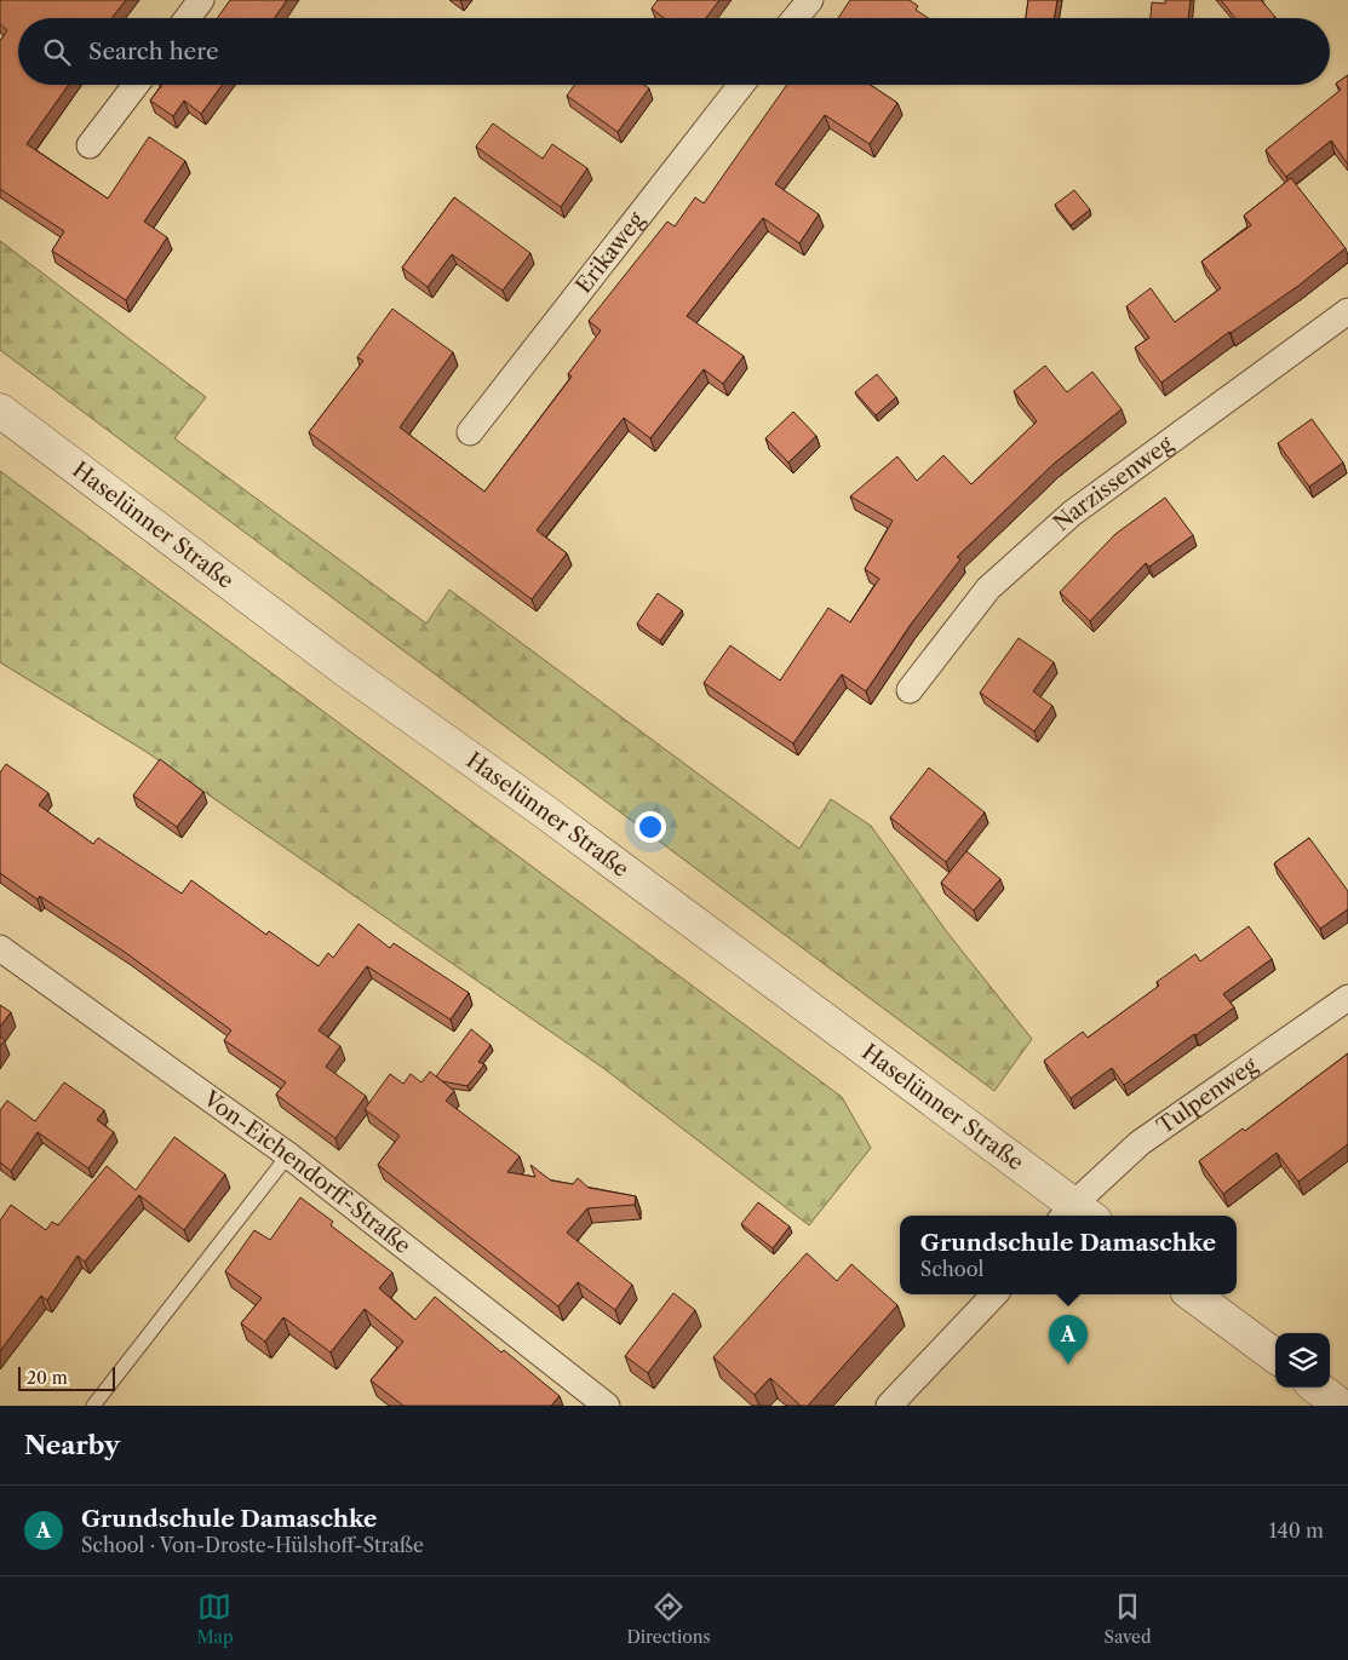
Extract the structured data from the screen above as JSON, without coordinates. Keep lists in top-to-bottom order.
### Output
{
  "streets": {
    "street": [
      "Erikaweg",
      "Narzissenweg",
      "Haselünner Straße",
      "Tulpenweg",
      "Von-Eichendorff-Straße"
    ]
  },
  "crossings": [
    ["Haselünner Straße", "Tulpenweg"]
  ],
  "scale_bar": "20 m",
  "page": {
    "search": "Search here",
    "popup": ["Grundschule Damaschke", "School"],
    "pins": "A",
    "scale": "20 m",
    "heading": "Nearby",
    "list": [
      {
        "mark": "A",
        "name": "Grundschule Damaschke",
        "note": "School · Von-Droste-Hülshoff-Straße",
        "value": "140 m"
      }
    ],
    "nav": ["Map", "Directions", "Saved"]
  }
}
